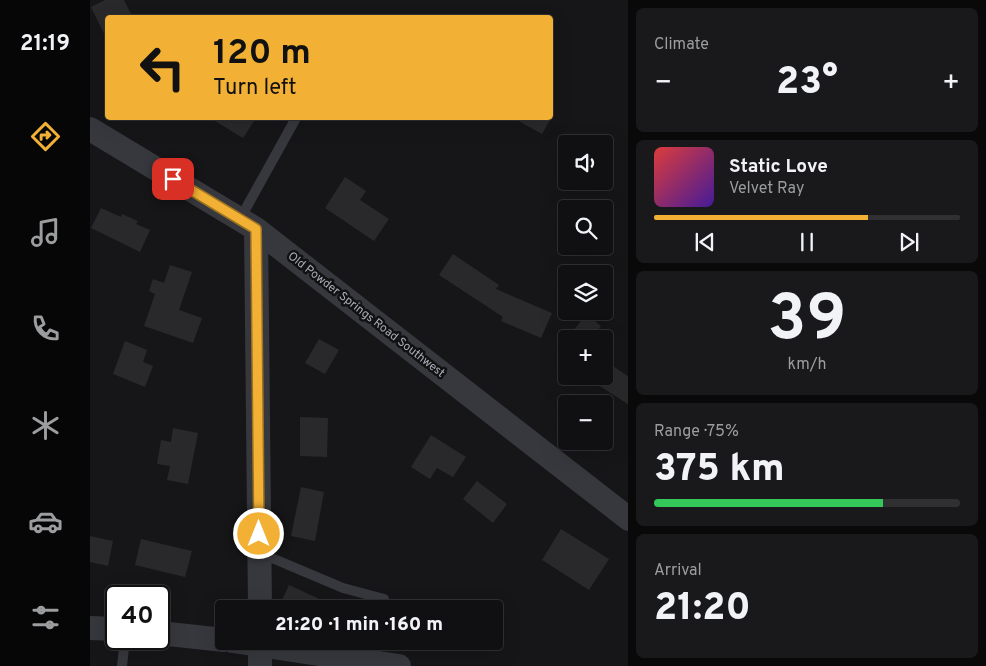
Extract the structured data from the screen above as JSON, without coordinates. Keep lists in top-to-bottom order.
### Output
{
  "streets": {
    "street": ["Old Powder Springs Road Southwest"]
  },
  "page": {
    "tabs": "21:19",
    "tile": [
      "Climate",
      ["39", "km/h"],
      ["Range · 75%", "375 km"],
      ["Arrival", "21:20"]
    ],
    "turn": ["120 m", "Turn left"],
    "heat": ["−", "23°", "+"],
    "map_buttons": ["+", "−"],
    "song": ["Static Love", "Velvet Ray"],
    "limit": "40",
    "trip": "21:20 · 1 min · 160 m"
  }
}
